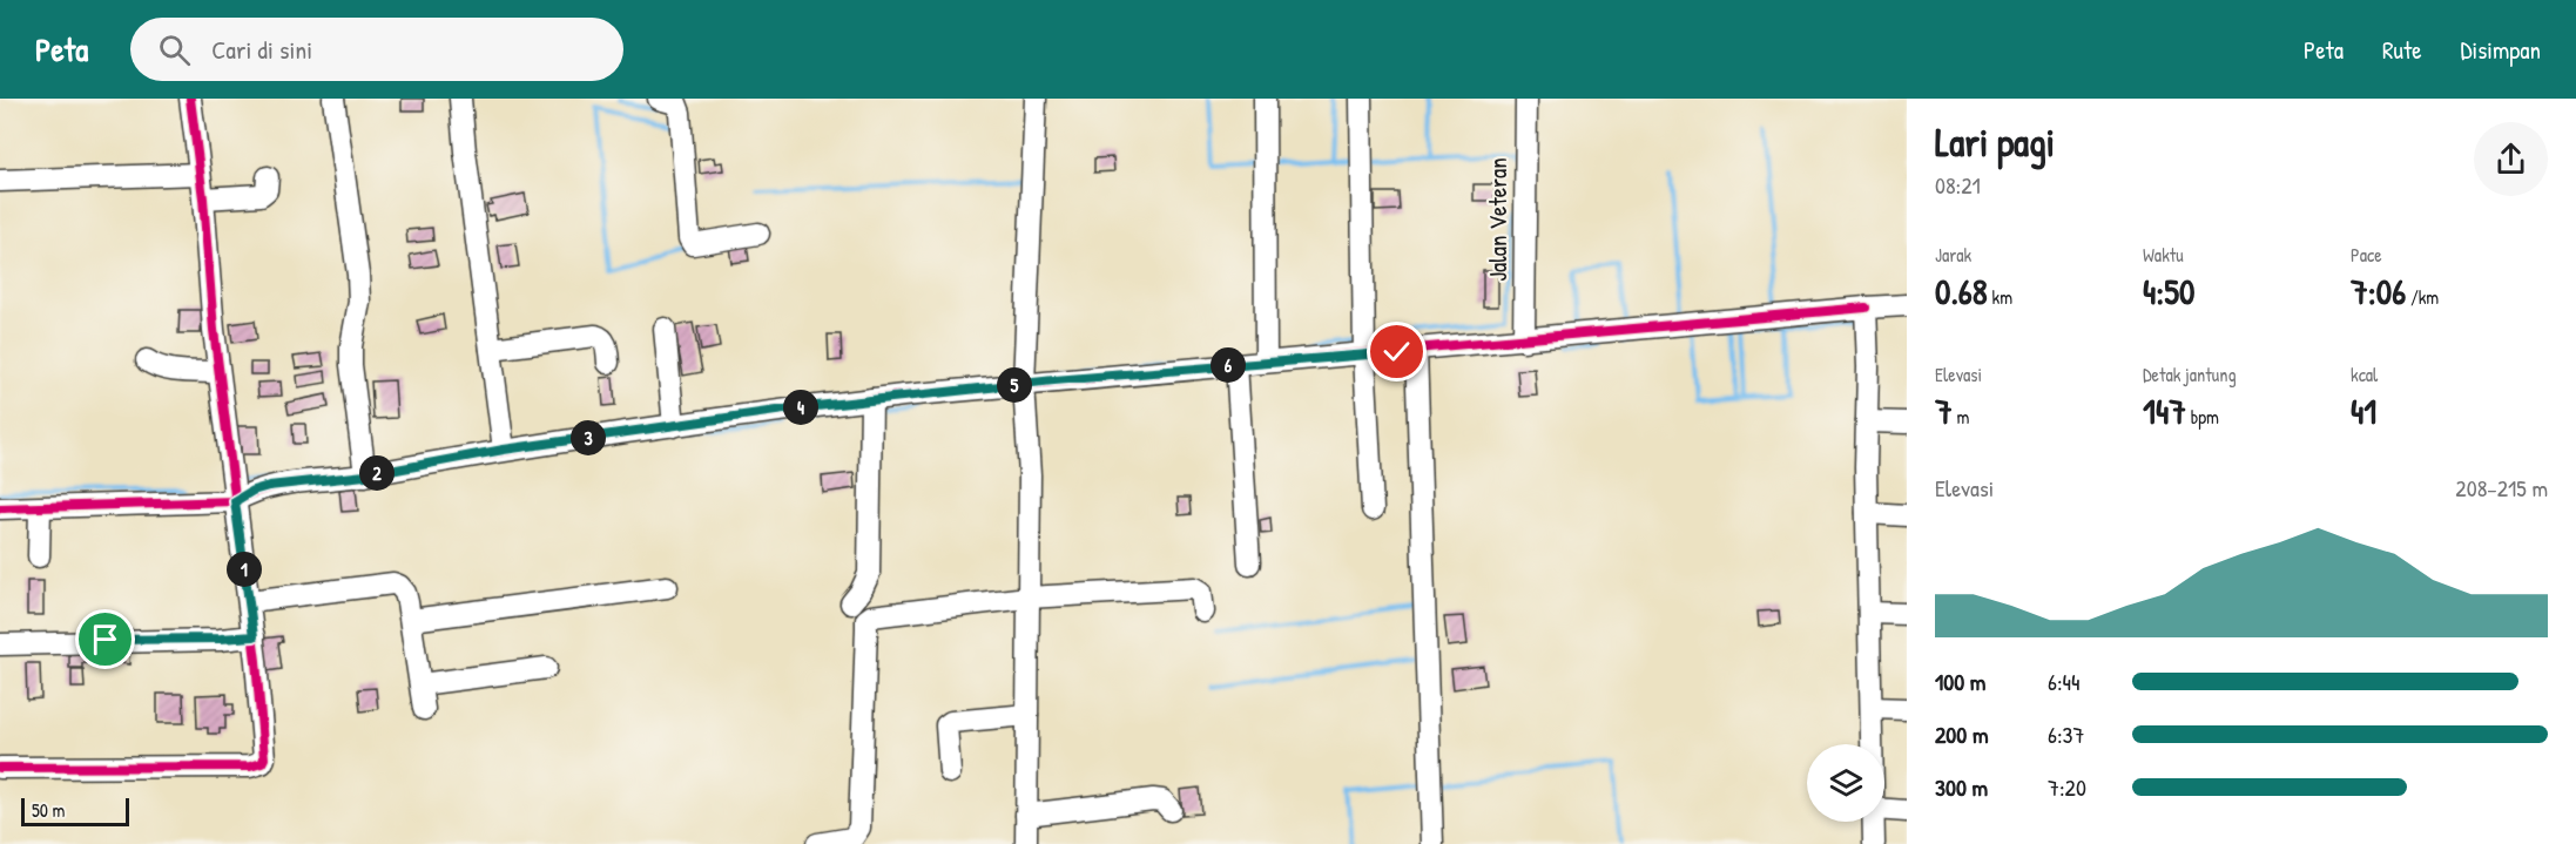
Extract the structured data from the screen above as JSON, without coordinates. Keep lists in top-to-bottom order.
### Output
{
  "streets": {
    "street": ["Jalan Veteran"]
  },
  "scale_bar": "50 m",
  "page": {
    "header": "Peta",
    "search": "Cari di sini",
    "nav": ["Peta", "Rute", "Disimpan"],
    "heading": ["Lari pagi", "08:21"],
    "stats": [
      ["Jarak", "0.68 km"],
      ["Waktu", "4:50"],
      ["Pace", "7:06 /km"],
      ["Elevasi", "7 m"],
      ["Detak jantung", "147 bpm"],
      ["kcal", "41"]
    ],
    "pins": [
      "6",
      "5",
      "4",
      "3",
      "2",
      "1"
    ],
    "chart": ["Elevasi", "208–215 m"],
    "list": [
      {
        "name": "100 m",
        "note": "6:44"
      },
      {
        "name": "200 m",
        "note": "6:37"
      },
      {
        "name": "300 m",
        "note": "7:20"
      }
    ],
    "scale": "50 m"
  }
}
